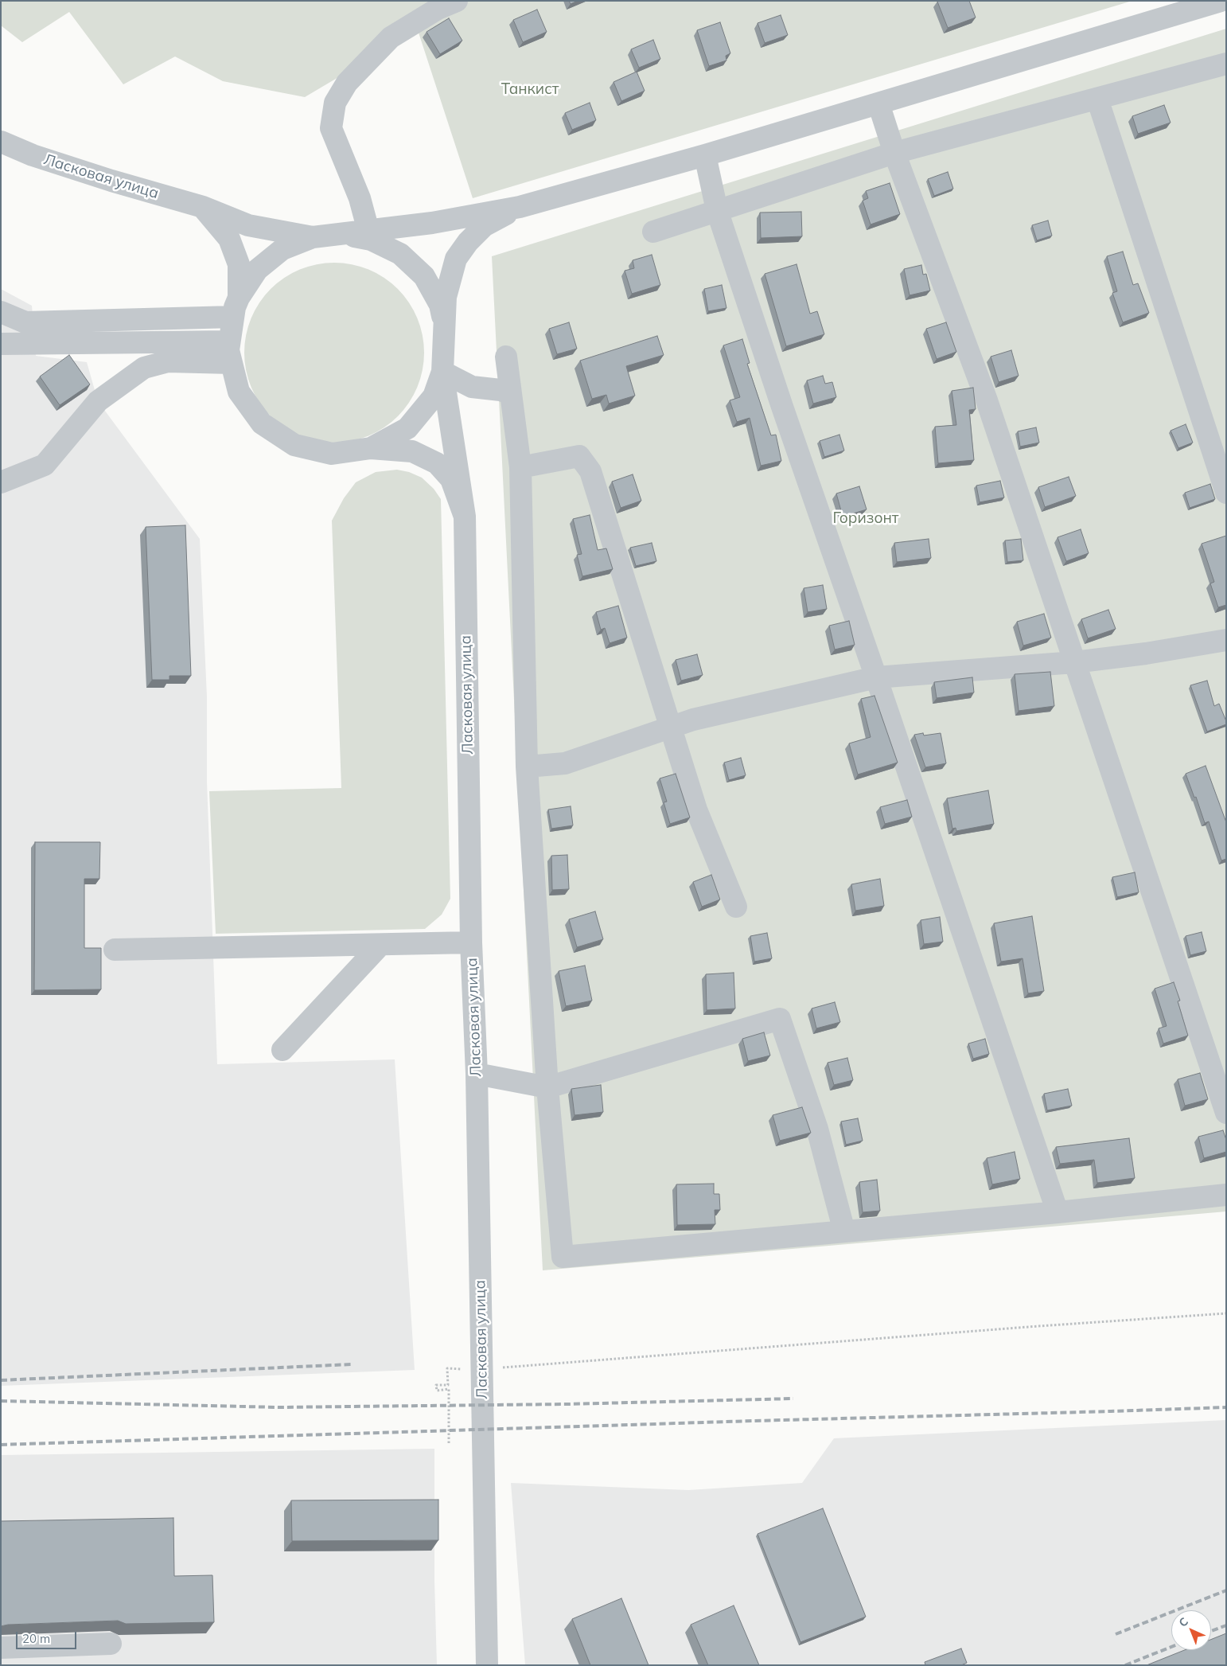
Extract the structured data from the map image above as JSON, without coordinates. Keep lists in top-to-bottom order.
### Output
{
  "streets": {
    "street": ["Ласковая улица"]
  },
  "parks": ["Танкист", "Горизонт"],
  "scale_bar": "20 m",
  "north": "top left"
}
